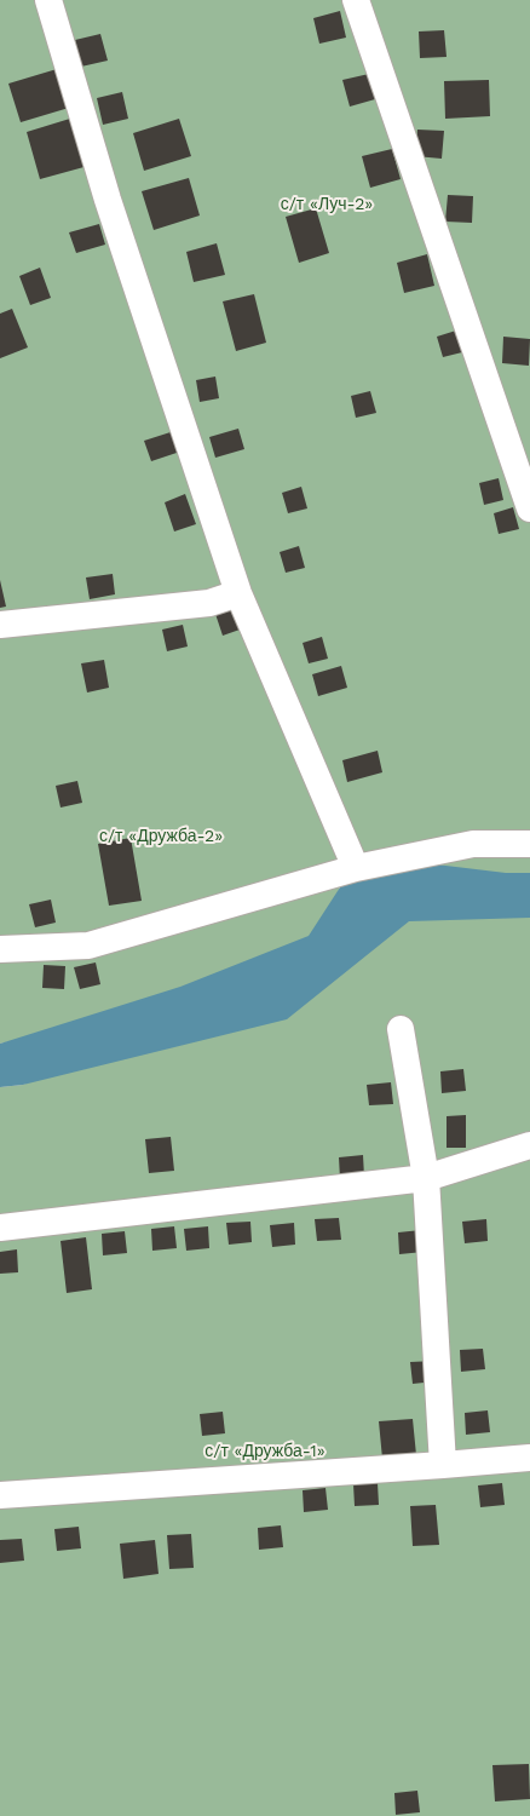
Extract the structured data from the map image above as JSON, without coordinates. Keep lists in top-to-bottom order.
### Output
{
  "parks": ["с/т «Луч-2»", "с/т «Дружба-2»", "с/т «Дружба-1»"]
}
